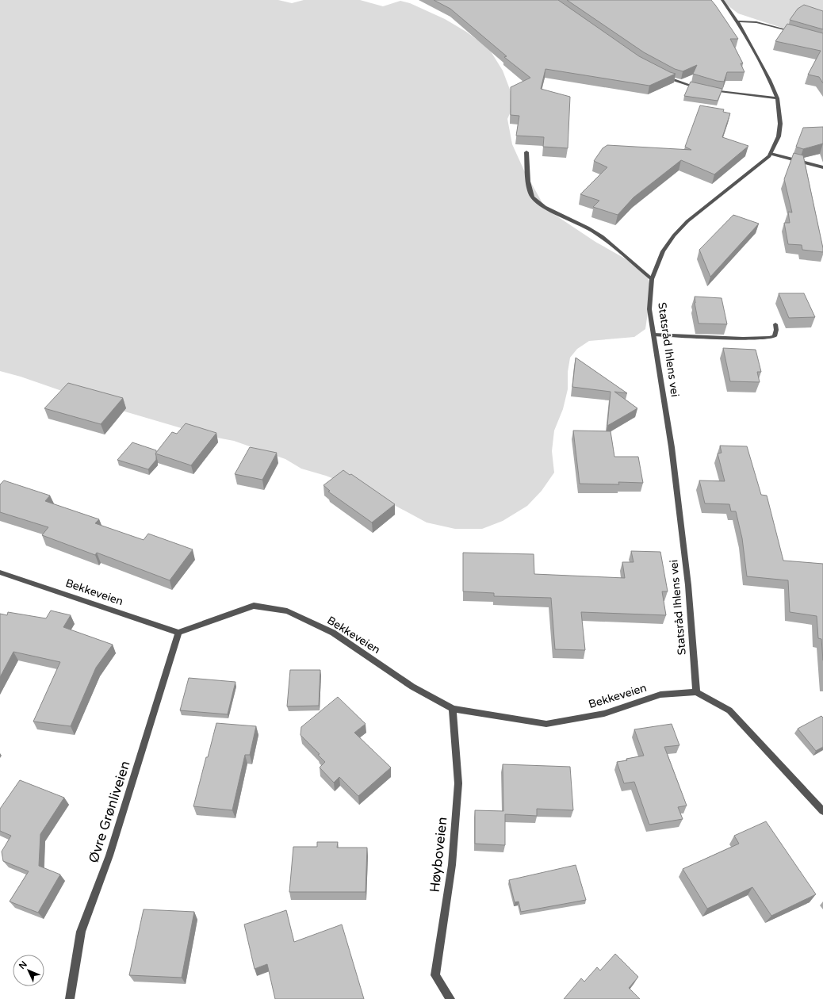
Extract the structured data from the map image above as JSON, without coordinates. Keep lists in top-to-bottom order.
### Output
{
  "streets": {
    "street": [
      "Statsråd Ihlens vei",
      "Bekkeveien",
      "Øvre Grønliveien",
      "Høyboveien"
    ]
  },
  "crossings": [
    ["Statsråd Ihlens vei", "Bekkeveien"],
    ["Bekkeveien", "Øvre Grønliveien"],
    ["Bekkeveien", "Høyboveien"]
  ],
  "north": "top left"
}
